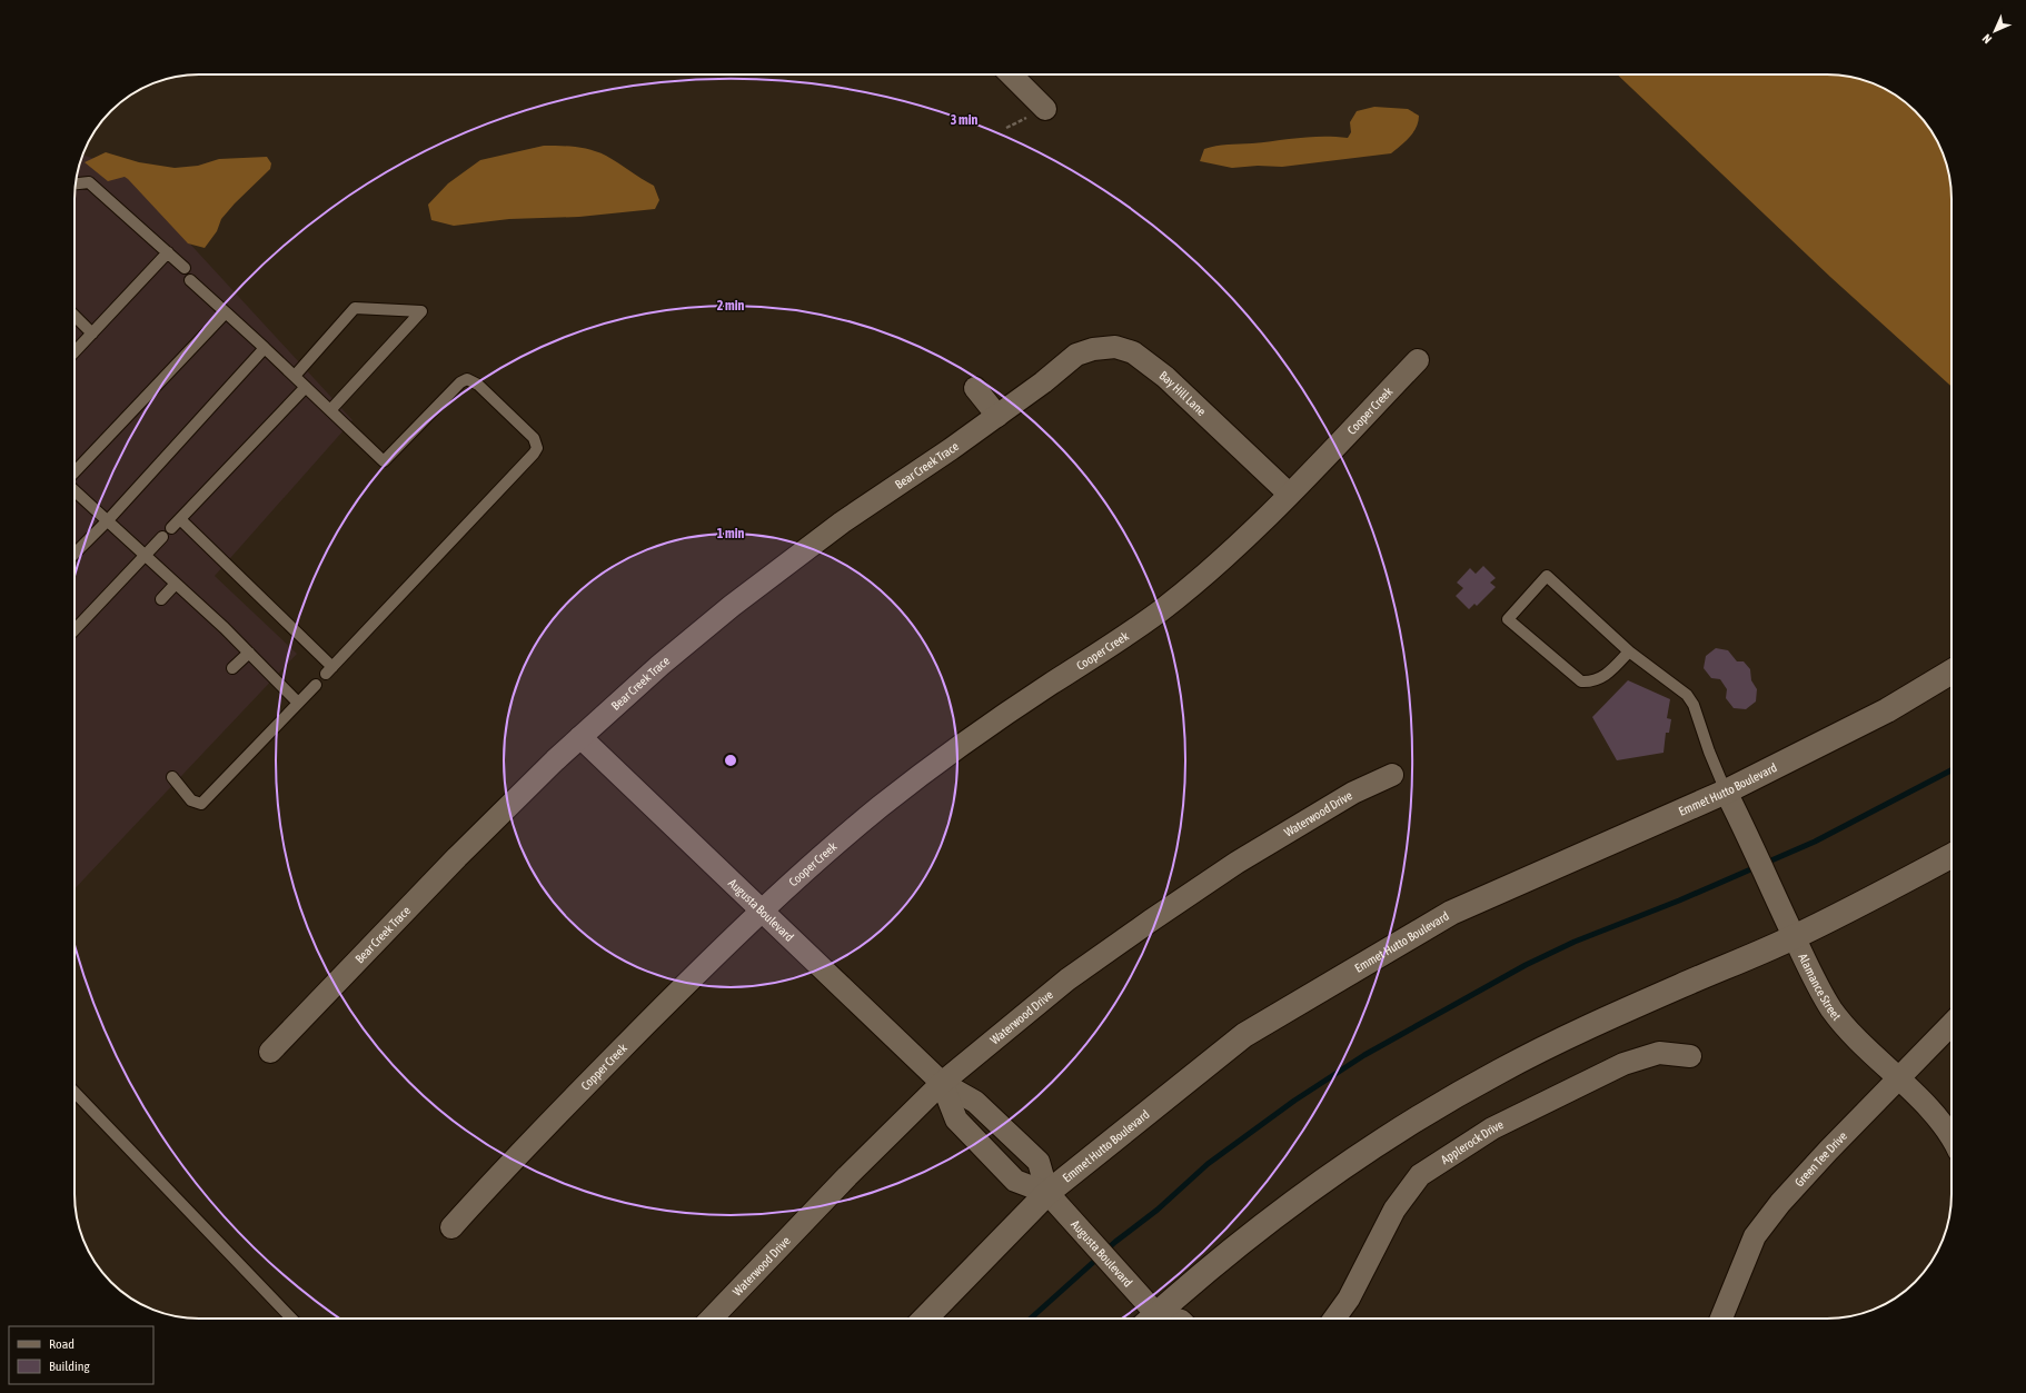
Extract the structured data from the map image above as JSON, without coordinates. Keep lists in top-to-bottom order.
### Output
{
  "streets": {
    "street": [
      "Bay Hill Lane",
      "Cooper Creek",
      "Bear Creek Trace",
      "Emmet Hutto Boulevard",
      "Waterwood Drive",
      "Augusta Boulevard",
      "Alamance Street",
      "Copper Creek",
      "Applerock Drive",
      "Green Tee Drive"
    ]
  },
  "crossings": [
    ["Bay Hill Lane", "Cooper Creek"],
    ["Bay Hill Lane", "Bear Creek Trace"],
    ["Cooper Creek", "Augusta Boulevard"],
    ["Cooper Creek", "Copper Creek"],
    ["Bear Creek Trace", "Augusta Boulevard"],
    ["Emmet Hutto Boulevard", "Augusta Boulevard"],
    ["Emmet Hutto Boulevard", "Alamance Street"],
    ["Waterwood Drive", "Augusta Boulevard"],
    ["Augusta Boulevard", "Copper Creek"],
    ["Alamance Street", "Green Tee Drive"]
  ],
  "legend": ["Road", "Building"],
  "north": "bottom left",
  "rings": ["3 min", "2 min", "1 min"]
}
